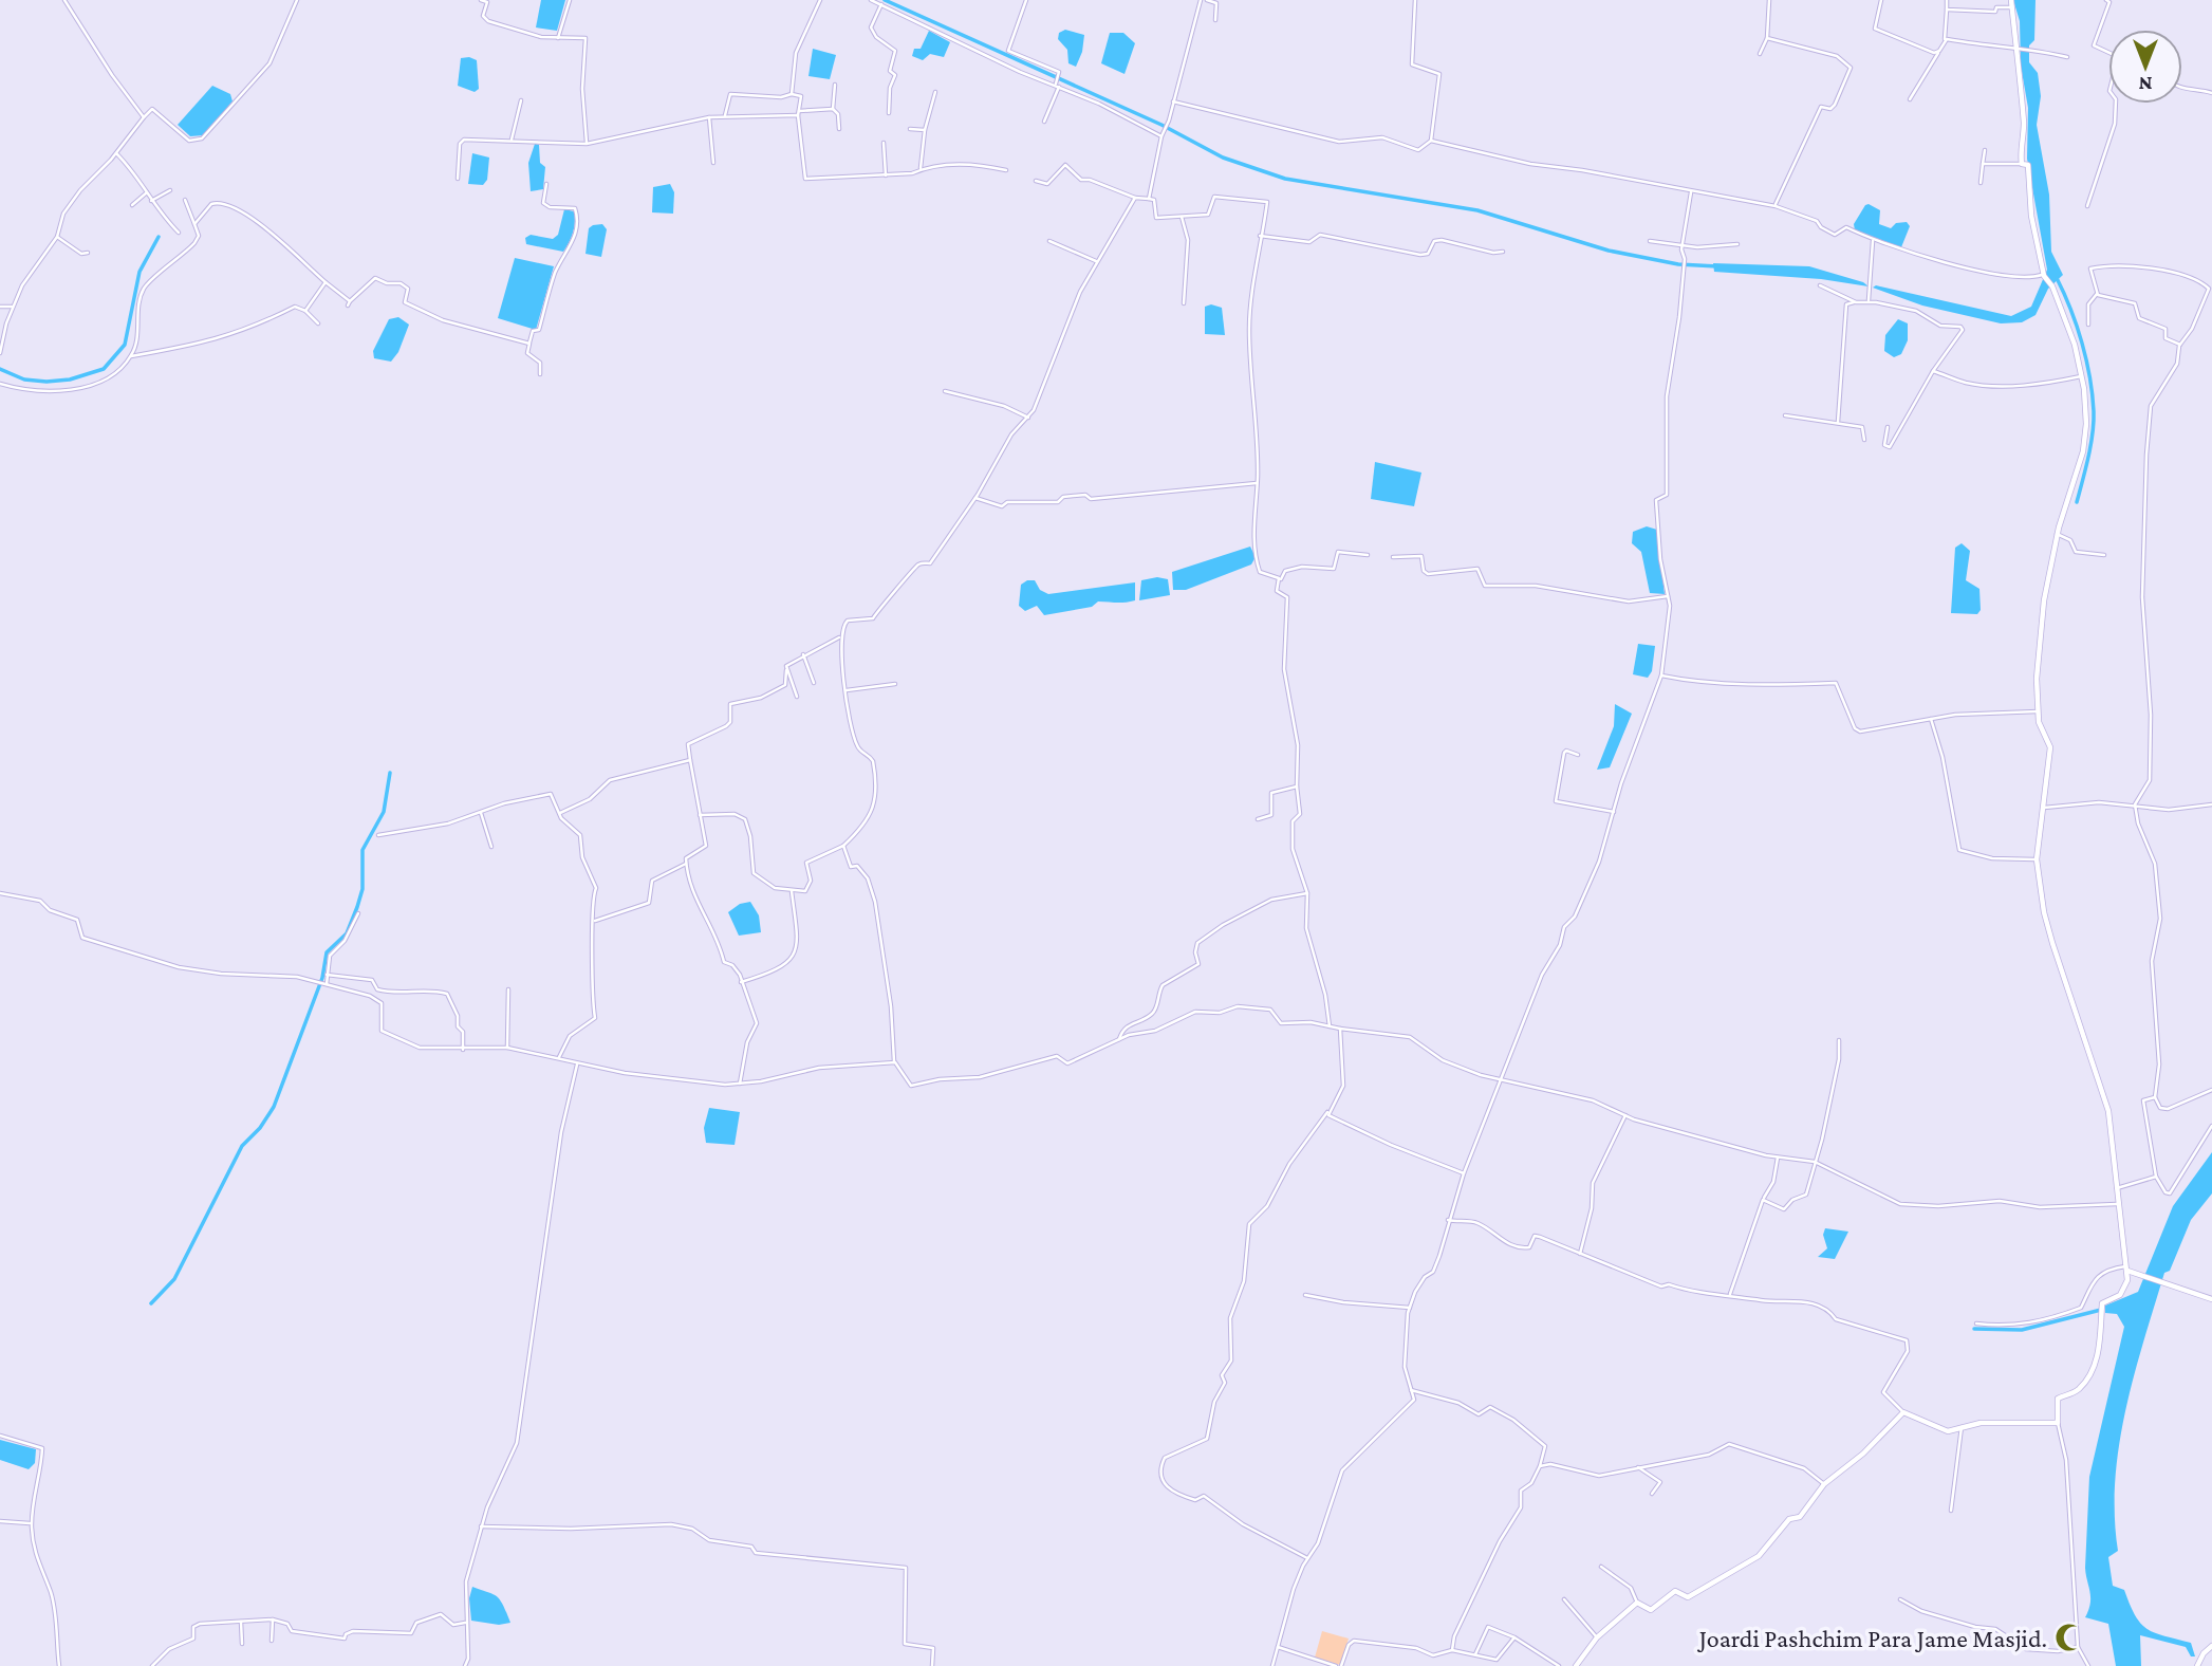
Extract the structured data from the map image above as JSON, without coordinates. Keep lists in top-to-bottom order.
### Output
{
  "places": {
    "mosque": ["Joardi Pashchim Para Jame Masjid."]
  },
  "north": "bottom"
}
